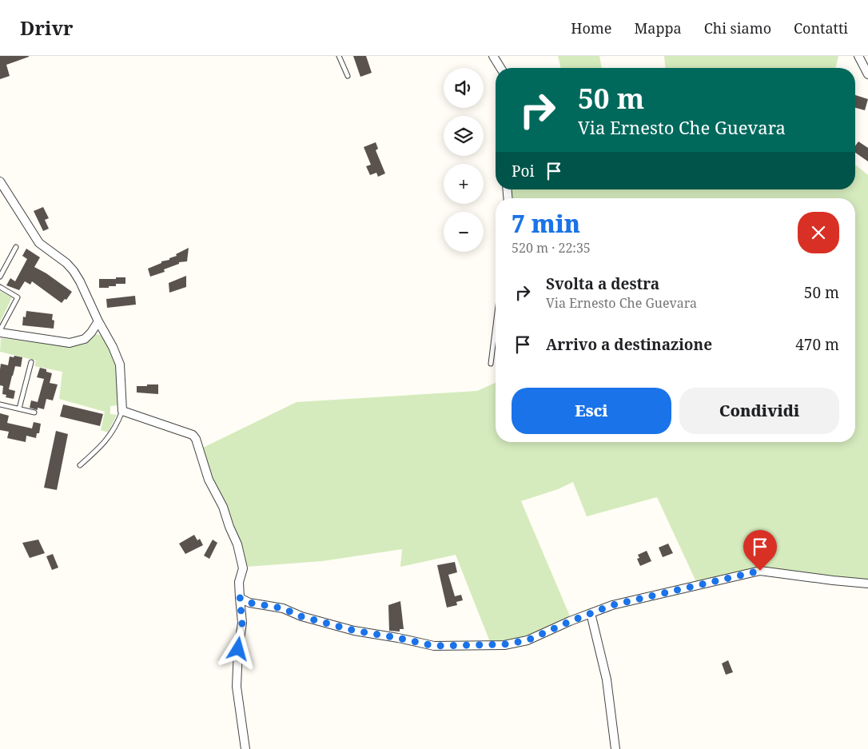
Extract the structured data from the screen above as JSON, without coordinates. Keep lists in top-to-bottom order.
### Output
{
  "page": {
    "header": "Drivr",
    "nav": [
      "Home",
      "Mappa",
      "Chi siamo",
      "Contatti"
    ],
    "map_buttons": ["+", "−"],
    "turn": ["50 m", "Via Ernesto Che Guevara"],
    "then": "Poi",
    "heading": ["7 min", "520 m · 22:35"],
    "list": [
      {
        "name": "Svolta a destra",
        "note": "Via Ernesto Che Guevara",
        "value": "50 m"
      },
      {
        "name": "Arrivo a destinazione",
        "value": "470 m"
      }
    ],
    "buttons": ["Esci", "Condividi"]
  }
}
